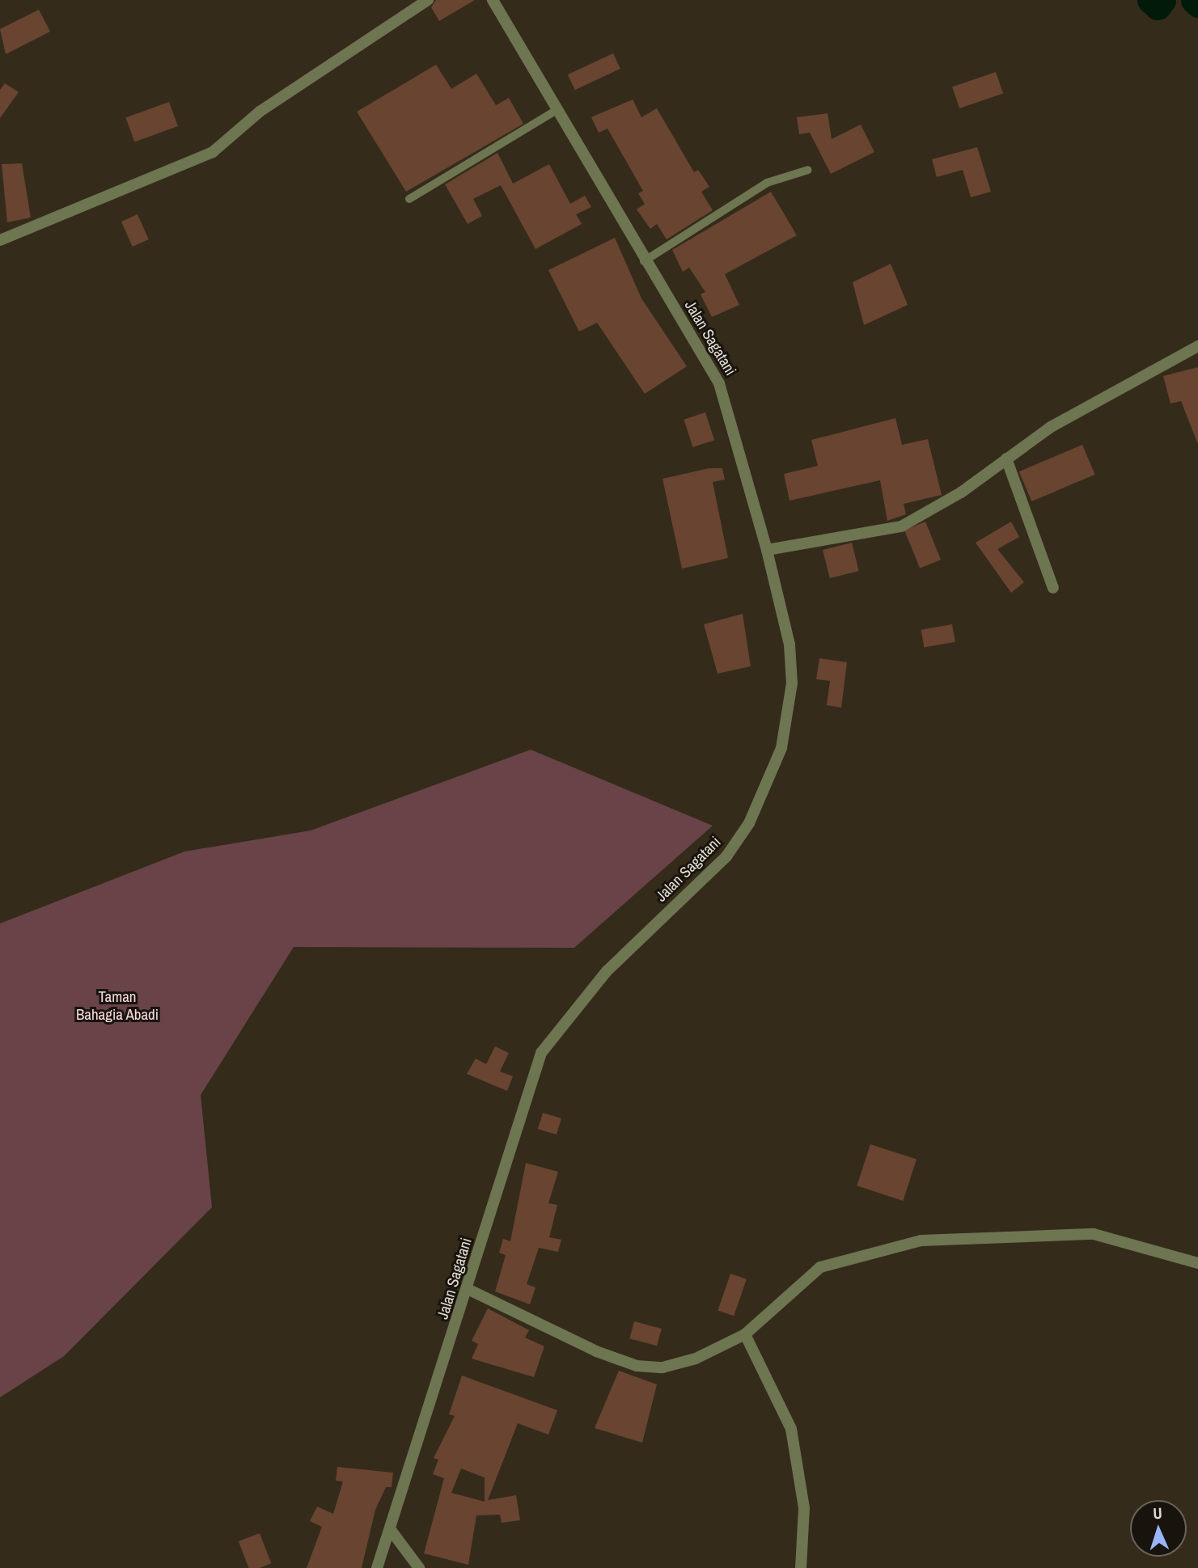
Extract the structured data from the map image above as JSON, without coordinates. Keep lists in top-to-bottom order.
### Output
{
  "streets": {
    "street": ["Jalan Sagatani"]
  },
  "parks": ["Taman Bahagia Abadi"],
  "north": "top"
}
